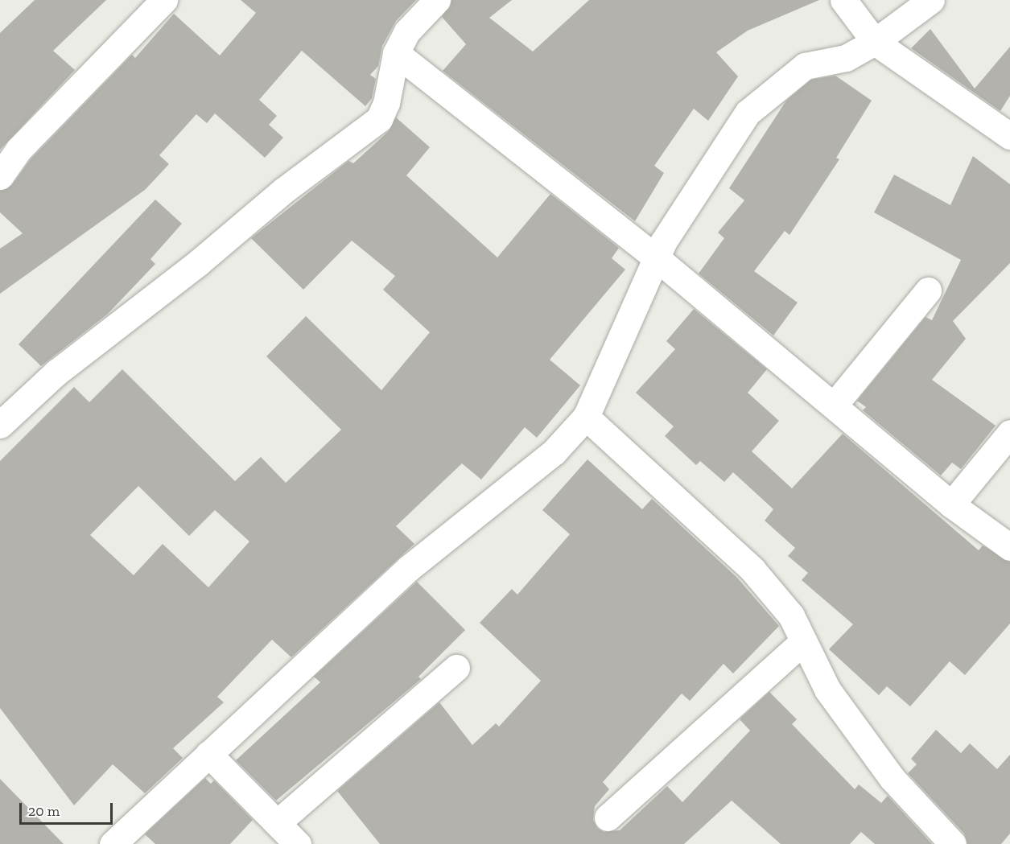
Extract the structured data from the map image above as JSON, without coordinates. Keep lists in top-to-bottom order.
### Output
{
  "scale_bar": "20 m"
}
